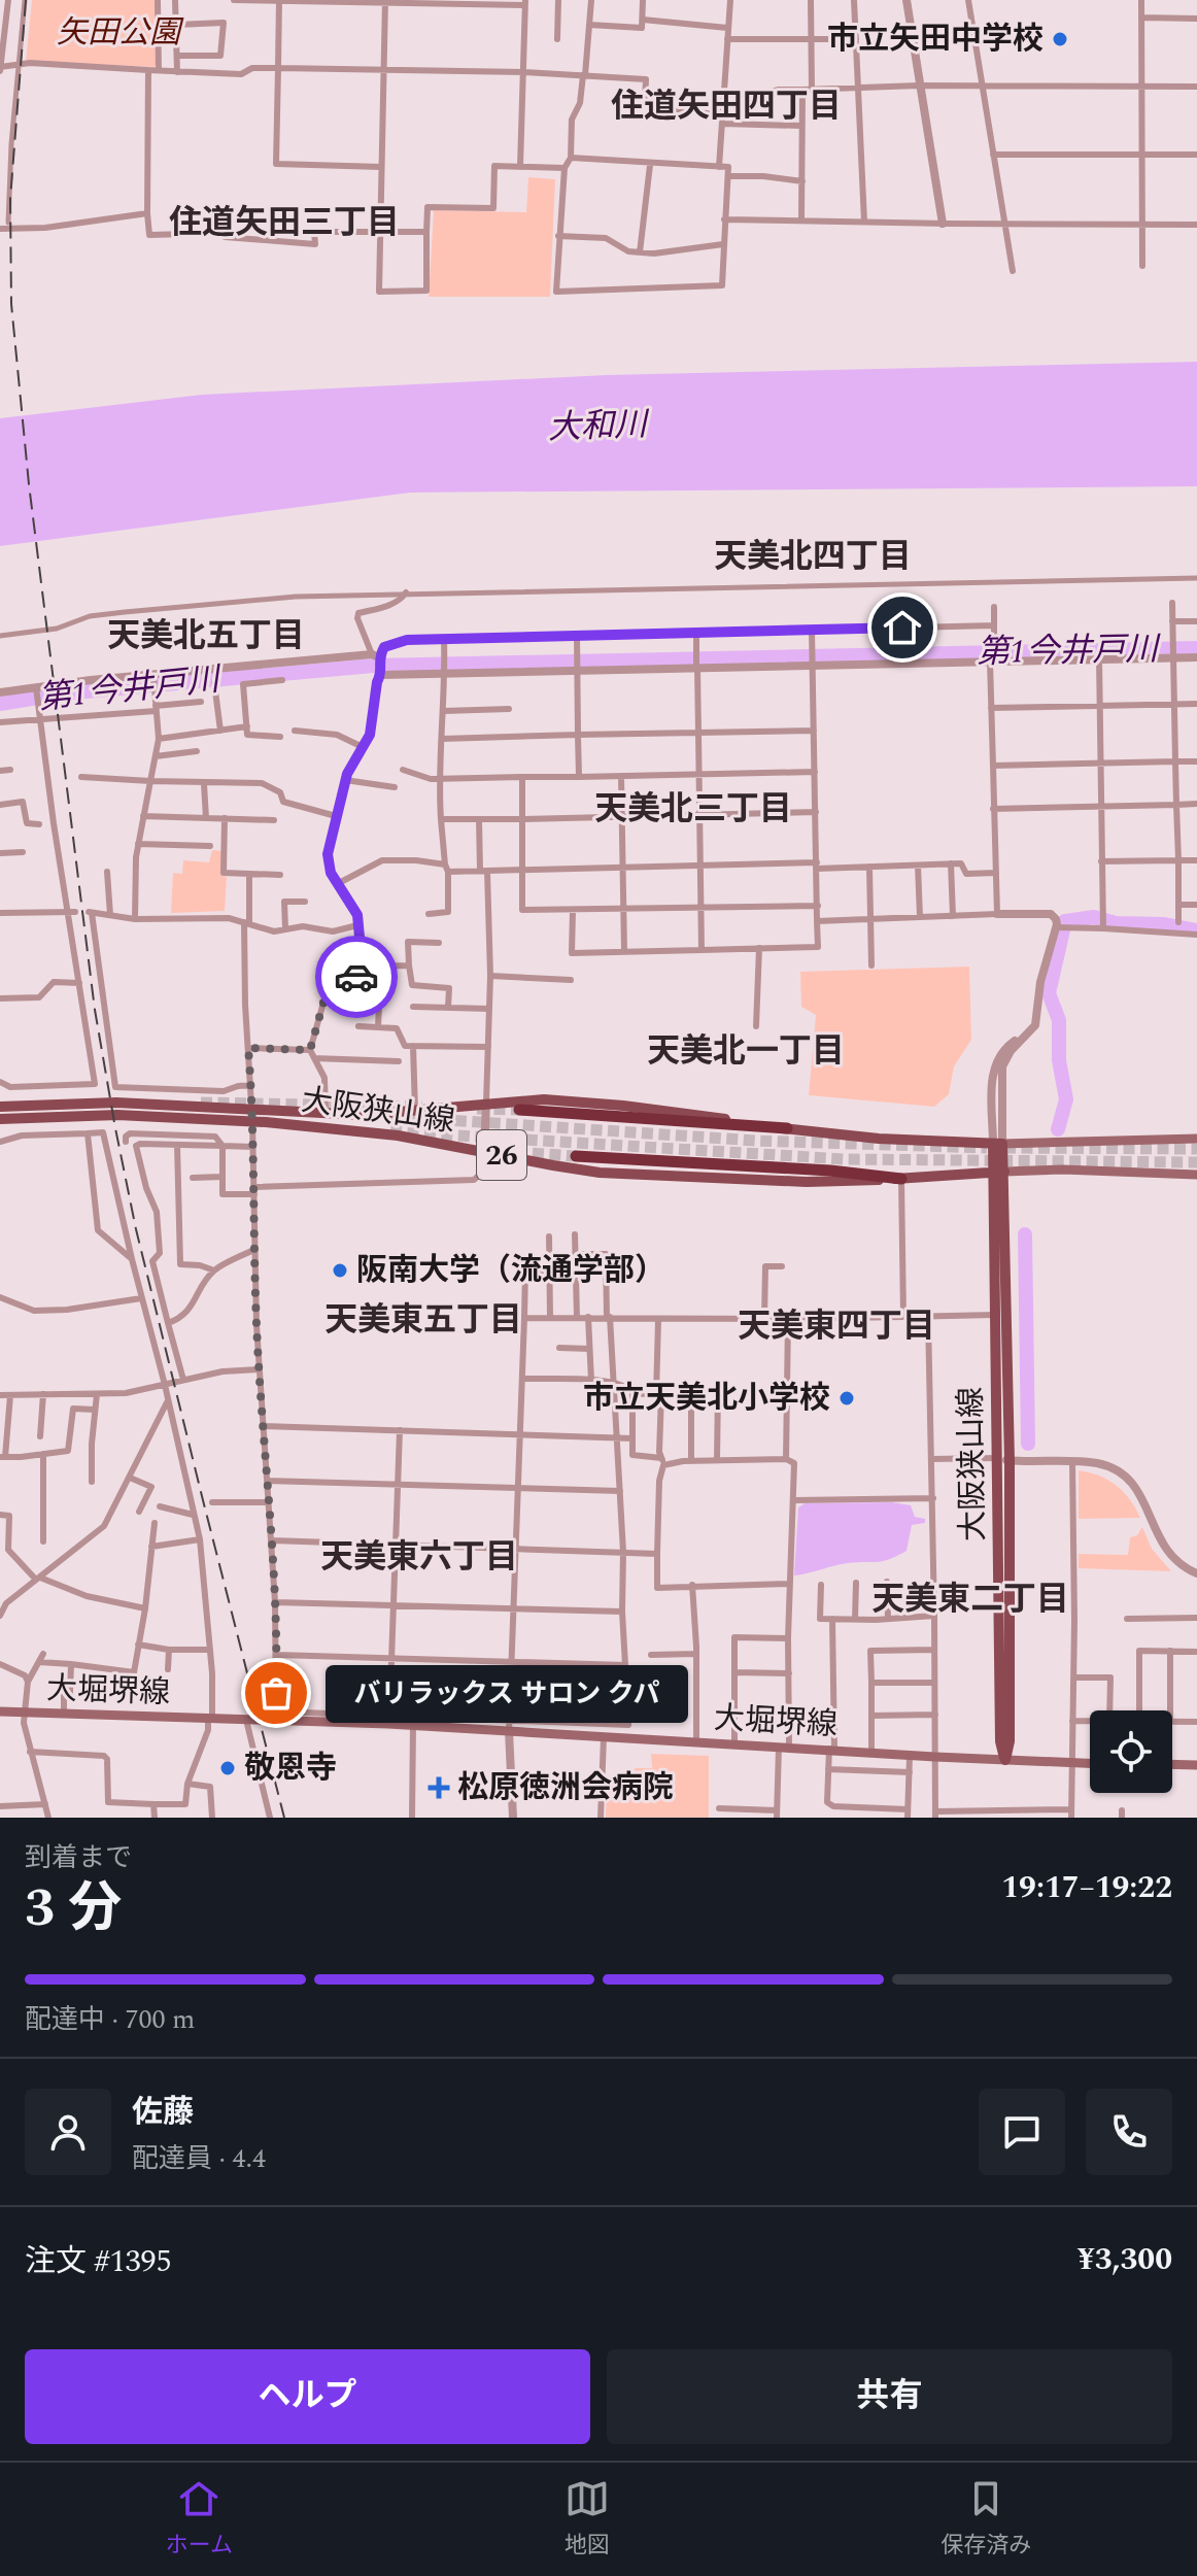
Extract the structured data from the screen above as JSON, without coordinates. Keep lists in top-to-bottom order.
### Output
{
  "streets": {
    "main road": ["大阪狭山線", "26", "大堀堺線"]
  },
  "crossings": [
    ["大阪狭山線", "大堀堺線"]
  ],
  "districts": [
    "住道矢田四丁目",
    "住道矢田三丁目",
    "天美北四丁目",
    "天美北五丁目",
    "天美北三丁目",
    "天美北一丁目",
    "天美東五丁目",
    "天美東四丁目",
    "天美東六丁目",
    "天美東二丁目"
  ],
  "water": ["大和川", "第1今井戸川"],
  "parks": ["矢田公園"],
  "places": {
    "other": [
      "市立矢田中学校",
      "阪南大学（流通学部）",
      "市立天美北小学校",
      "バリラックス サロン クパ",
      "敬恩寺"
    ],
    "health": ["松原徳洲会病院"]
  },
  "page": {
    "bubble": "バリラックス サロン クパ",
    "heading": ["3 分", "到着まで", "19:17–19:22"],
    "panel": [
      "佐藤",
      "配達員 · 4.4",
      "注文 #1395",
      "¥3,300"
    ],
    "bar": "配達中 · 700 m",
    "buttons": ["ヘルプ", "共有"],
    "tabs": ["ホーム", "地図", "保存済み"]
  }
}
